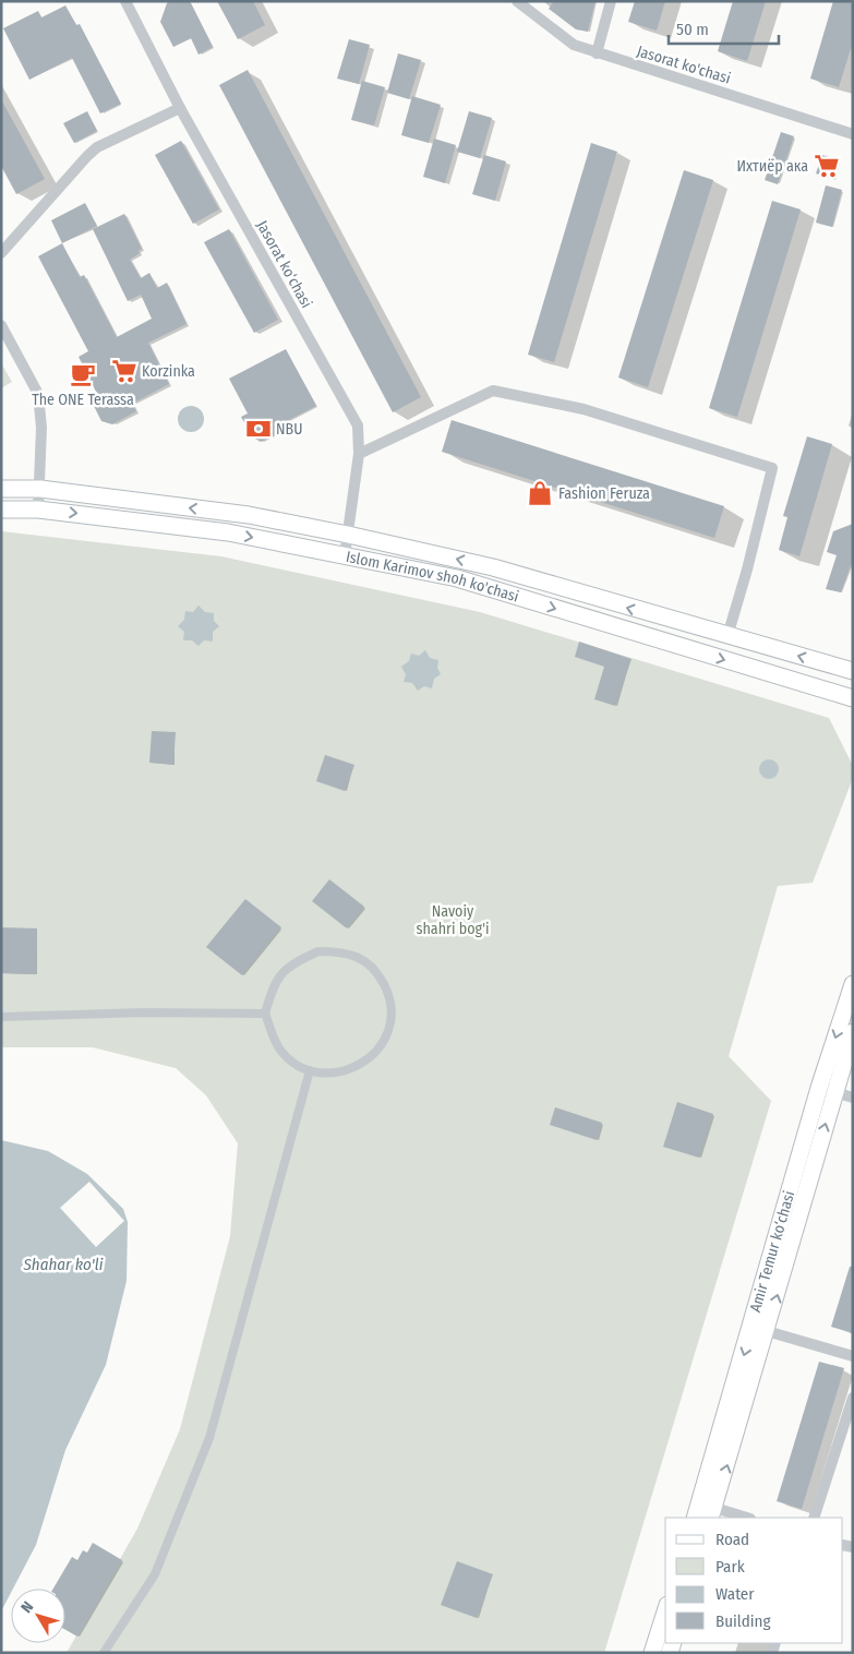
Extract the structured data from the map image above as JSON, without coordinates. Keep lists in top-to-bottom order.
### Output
{
  "streets": {
    "main road": ["Islom Karimov shoh ko'chasi", "Amir Temur ko‘chasi"],
    "street": ["Jasorat ko'chasi", "Jasorat ko‘chasi"]
  },
  "crossings": [
    ["Jasorat ko‘chasi", "Islom Karimov shoh ko'chasi"]
  ],
  "water": ["Shahar ko'li"],
  "parks": ["Navoiy shahri bog'i"],
  "places": {
    "supermarket": ["Ихтиёр ака", "Korzinka"],
    "cafe": ["The ONE Terassa"],
    "bank": ["NBU"],
    "shop": ["Fashion Feruza"]
  },
  "legend": [
    "Road",
    "Park",
    "Water",
    "Building"
  ],
  "scale_bar": "50 m",
  "north": "top left"
}
